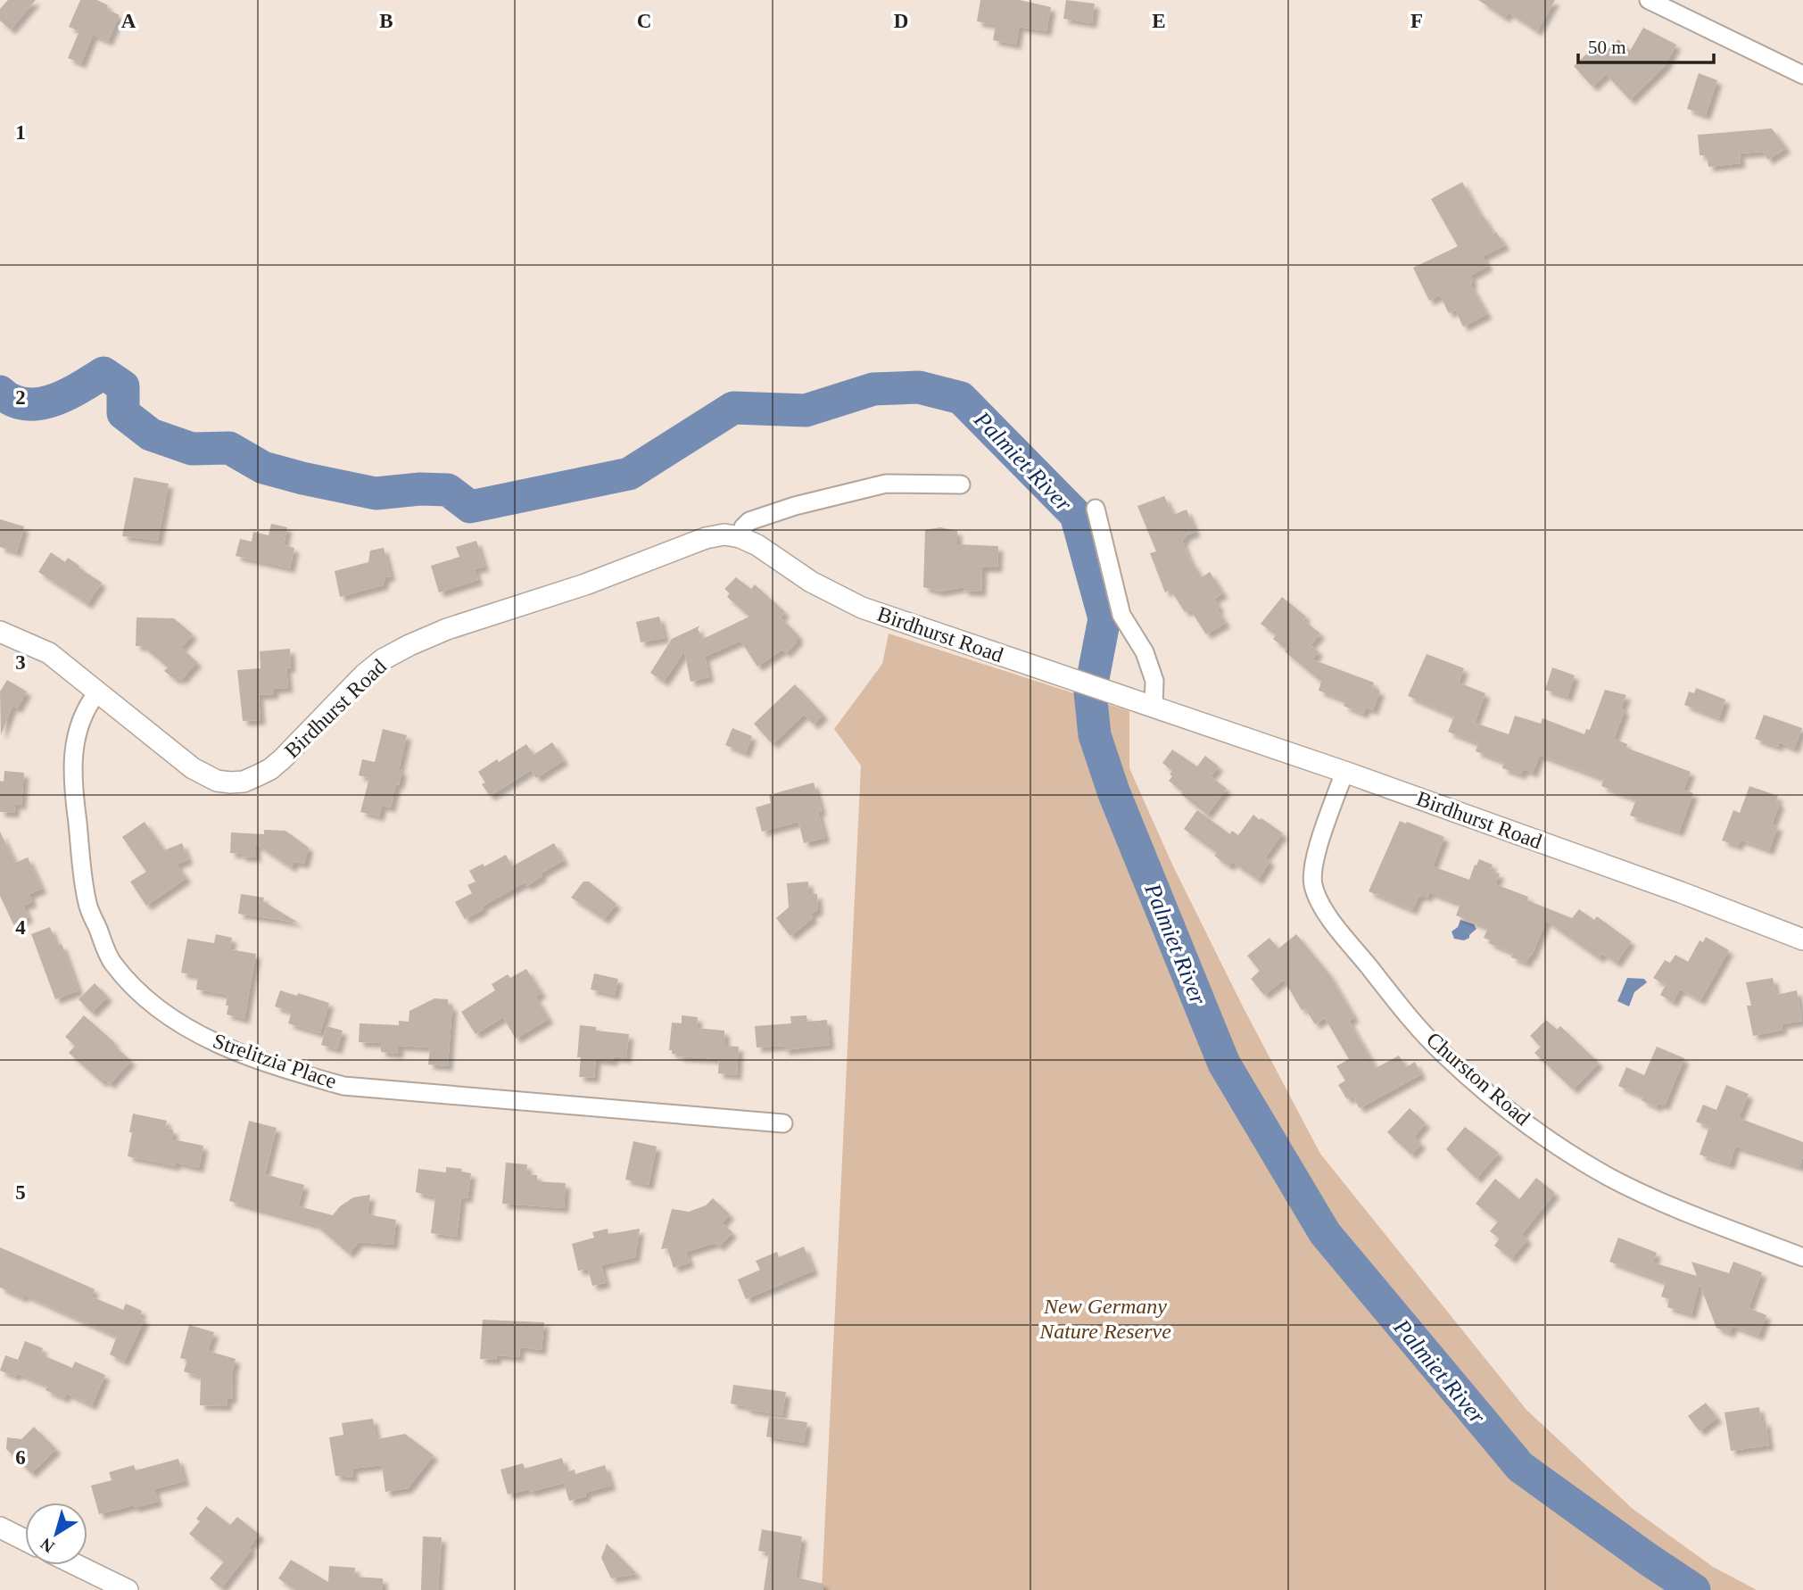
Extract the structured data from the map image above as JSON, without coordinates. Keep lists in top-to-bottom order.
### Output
{
  "streets": {
    "street": ["Birdhurst Road", "Strelitzia Place", "Churston Road"]
  },
  "crossings": [
    ["Birdhurst Road", "Strelitzia Place"],
    ["Birdhurst Road", "Churston Road"]
  ],
  "water": ["Palmiet River"],
  "parks": ["New Germany Nature Reserve"],
  "scale_bar": "50 m",
  "north": "bottom left",
  "grid": {
    "columns": [
      "A",
      "B",
      "C",
      "D",
      "E",
      "F"
    ],
    "rows": [
      "1",
      "2",
      "3",
      "4",
      "5",
      "6"
    ]
  }
}
